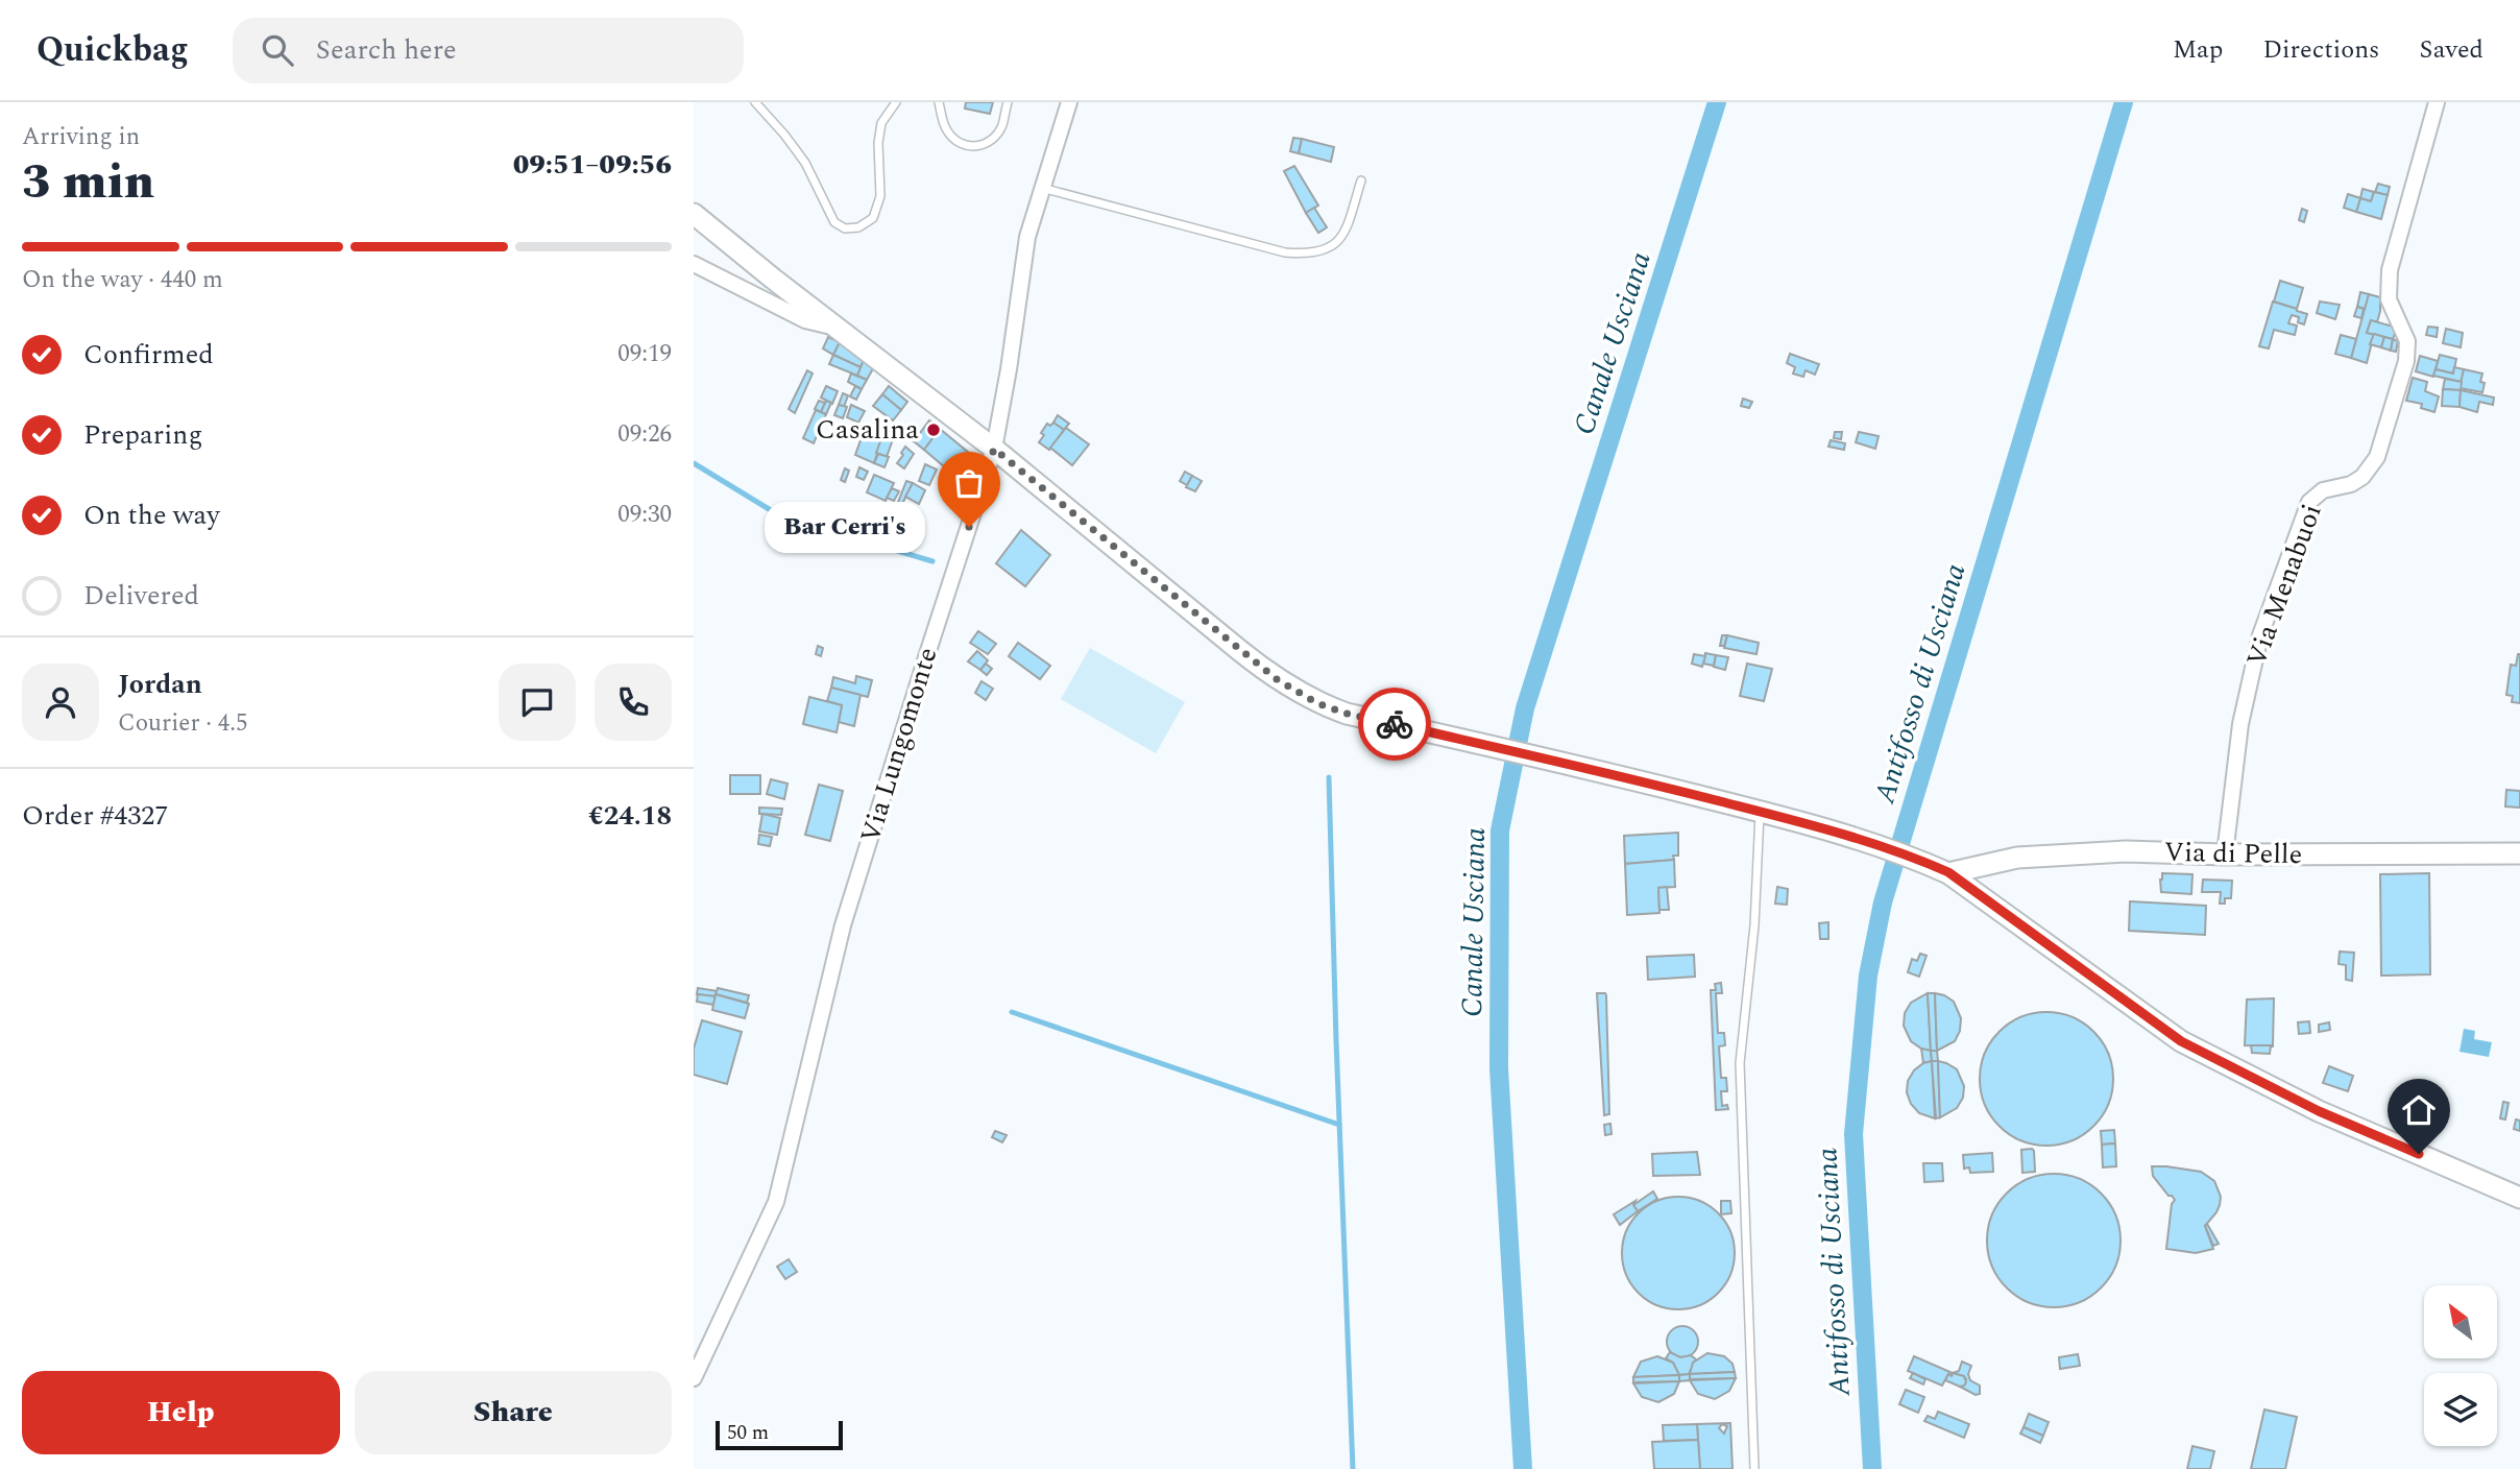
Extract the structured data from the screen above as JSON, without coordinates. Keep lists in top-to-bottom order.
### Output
{
  "streets": {
    "street": ["Via Menabuoi", "Via Lungomonte", "Via di Pelle"]
  },
  "crossings": [
    ["Via Menabuoi", "Via di Pelle"]
  ],
  "water": ["Canale Usciana", "Antifosso di Usciana"],
  "places": ["Casalina", "Bar Cerri's"],
  "scale_bar": "50 m",
  "north": "top left",
  "page": {
    "header": "Quickbag",
    "search": "Search here",
    "nav": ["Map", "Directions", "Saved"],
    "heading": ["3 min", "Arriving in", "09:51–09:56"],
    "panel": [
      "Jordan",
      "Courier · 4.5",
      "Order #4327",
      "€24.18"
    ],
    "bar": "On the way · 440 m",
    "list": [
      ["Confirmed", "09:19"],
      ["Preparing", "09:26"],
      ["On the way", "09:30"],
      "Delivered"
    ],
    "bubble": "Bar Cerri's",
    "buttons": ["Help", "Share"],
    "scale": "50 m"
  }
}
